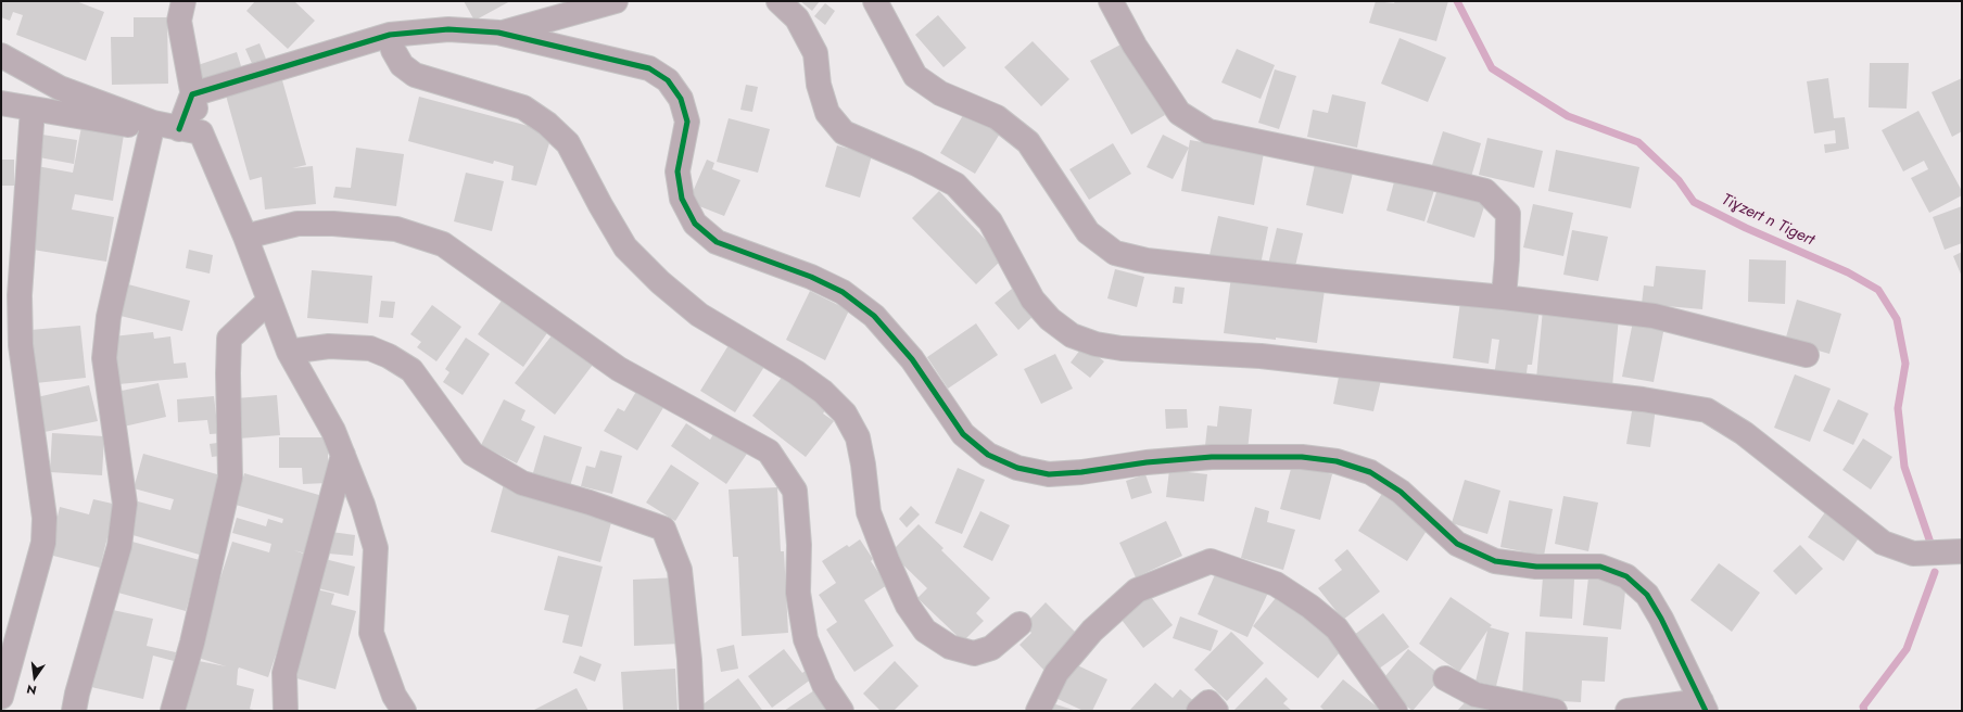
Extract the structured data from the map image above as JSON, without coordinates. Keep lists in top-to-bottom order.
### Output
{
  "water": ["Tiɣzert n Tigert"],
  "north": "bottom"
}
